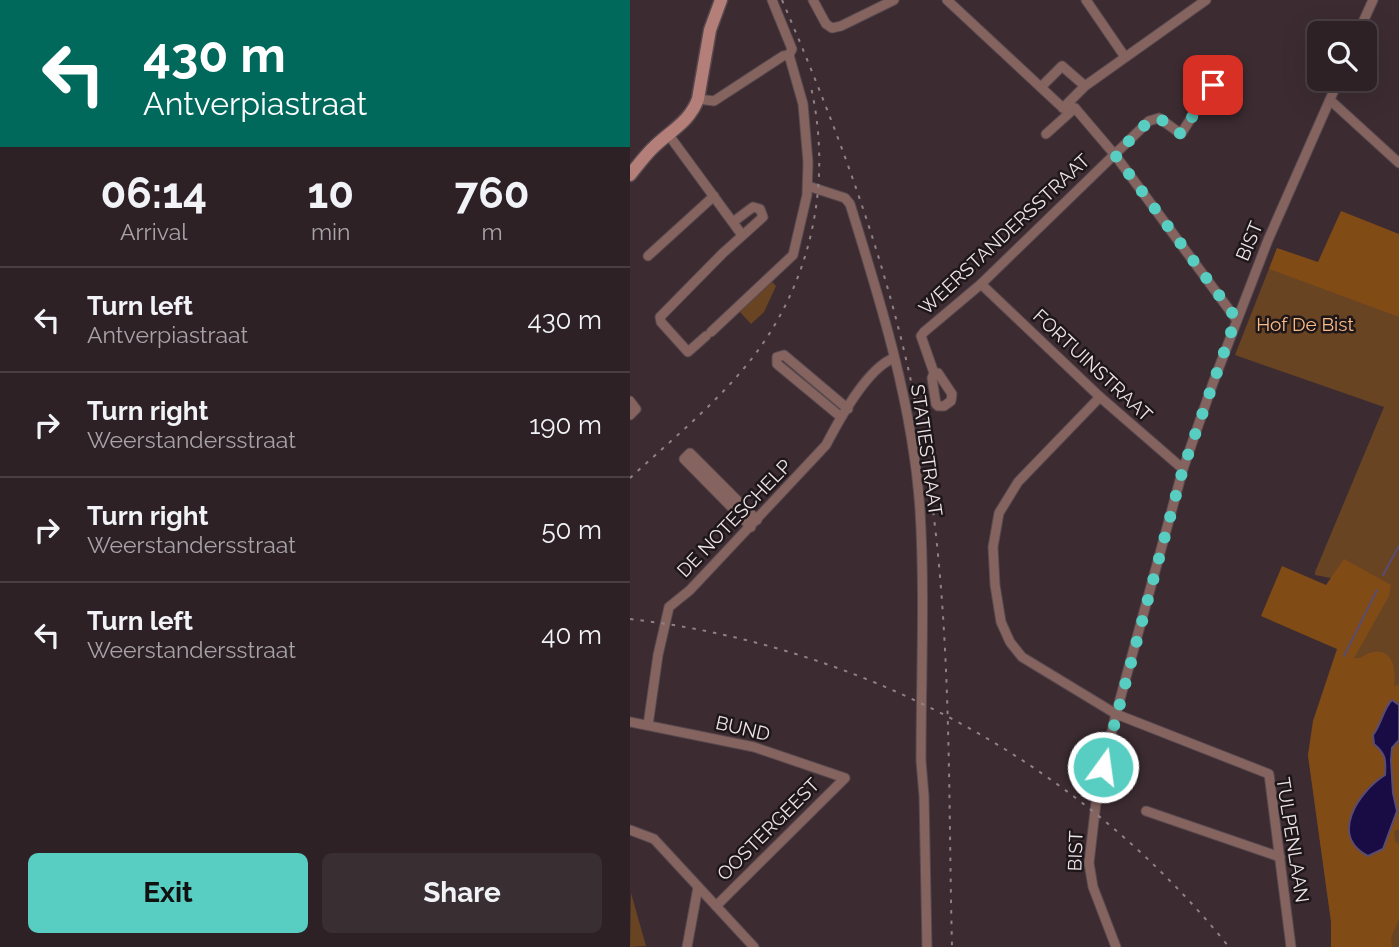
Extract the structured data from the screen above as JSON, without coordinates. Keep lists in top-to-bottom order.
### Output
{
  "streets": {
    "street": [
      "WEERSTANDERSSTRAAT",
      "BIST",
      "FORTUINSTRAAT",
      "STATIESTRAAT",
      "DE NOTESCHELP",
      "BUND",
      "OOSTERGEEST",
      "TULPENLAAN"
    ]
  },
  "crossings": [
    ["WEERSTANDERSSTRAAT", "FORTUINSTRAAT"],
    ["BIST", "FORTUINSTRAAT"],
    ["BIST", "TULPENLAAN"],
    ["STATIESTRAAT", "DE NOTESCHELP"],
    ["DE NOTESCHELP", "BUND"],
    ["BUND", "OOSTERGEEST"]
  ],
  "parks": ["Hof De Bist"],
  "page": {
    "turn": ["430 m", "Antverpiastraat"],
    "eta": [
      "06:14",
      "Arrival",
      "10",
      "min",
      "760",
      "m"
    ],
    "list": [
      {
        "name": "Turn left",
        "note": "Antverpiastraat",
        "value": "430 m"
      },
      {
        "name": "Turn right",
        "note": "Weerstandersstraat",
        "value": "190 m"
      },
      {
        "name": "Turn right",
        "note": "Weerstandersstraat",
        "value": "50 m"
      },
      {
        "name": "Turn left",
        "note": "Weerstandersstraat",
        "value": "40 m"
      }
    ],
    "buttons": ["Exit", "Share"]
  }
}
